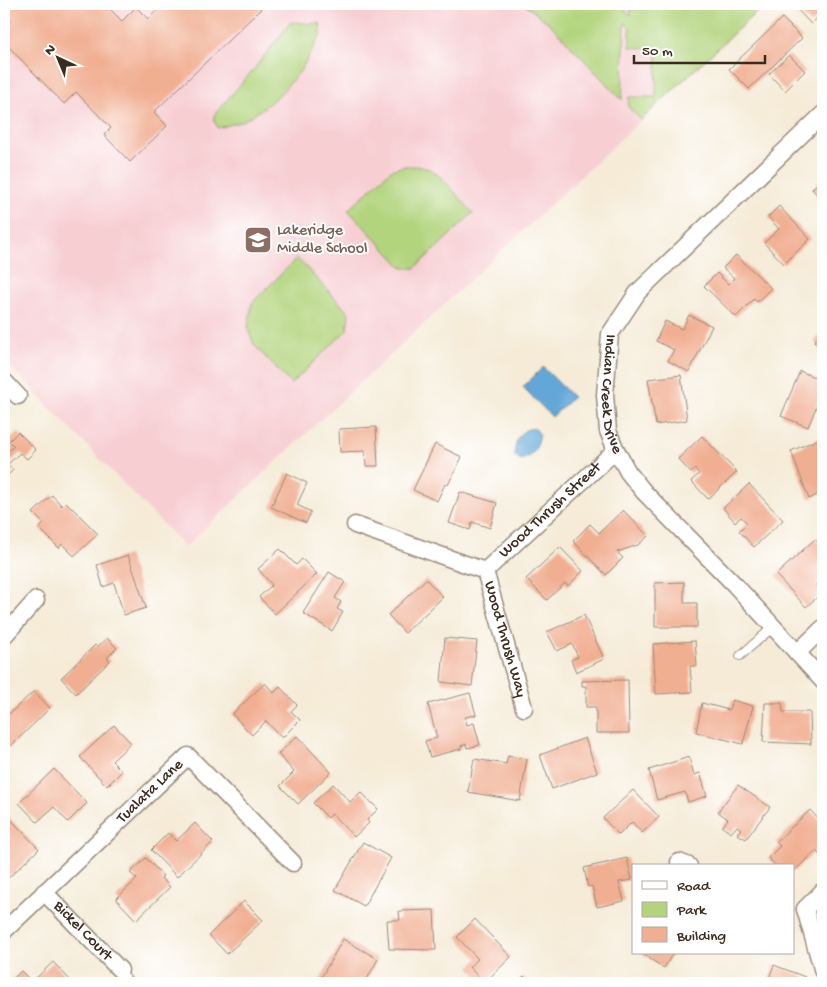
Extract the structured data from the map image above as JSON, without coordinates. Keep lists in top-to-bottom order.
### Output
{
  "streets": {
    "street": [
      "Indian Creek Drive",
      "Wood Thrush Street",
      "Wood Thrush Way",
      "Tualata Lane",
      "Bickel Court"
    ]
  },
  "crossings": [
    ["Indian Creek Drive", "Wood Thrush Street"],
    ["Wood Thrush Street", "Wood Thrush Way"],
    ["Tualata Lane", "Bickel Court"]
  ],
  "places": {
    "school or university": ["Lakeridge Middle School"]
  },
  "legend": ["Road", "Park", "Building"],
  "scale_bar": "50 m",
  "north": "top left"
}
